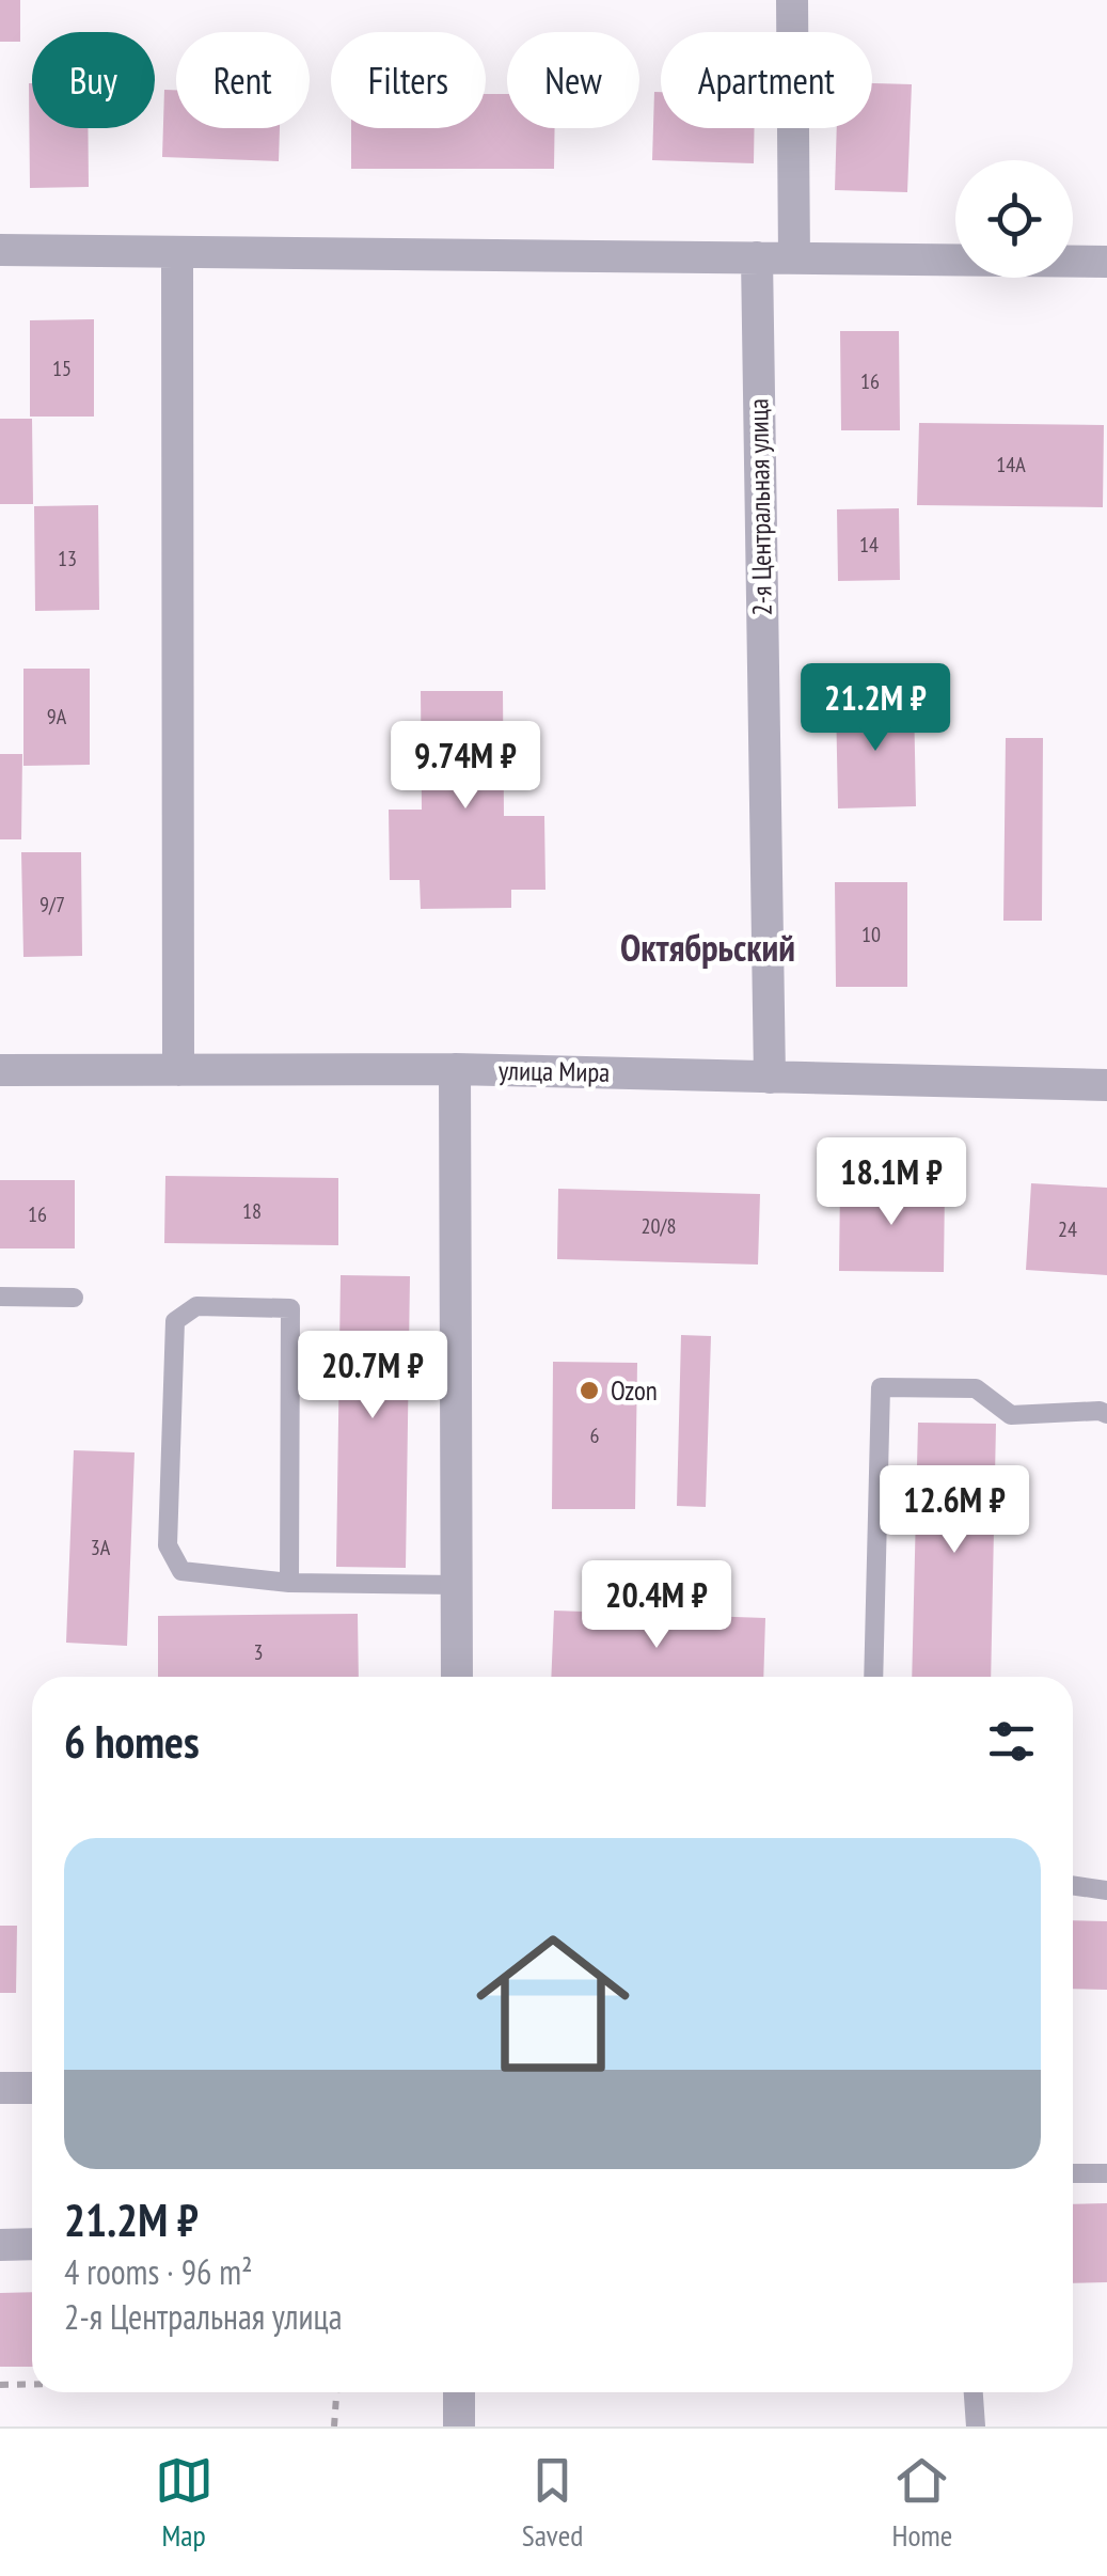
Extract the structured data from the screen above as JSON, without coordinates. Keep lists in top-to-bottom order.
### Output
{
  "streets": {
    "street": ["2-я Центральная улица", "улица Мира"]
  },
  "crossings": [
    ["2-я Центральная улица", "улица Мира"]
  ],
  "districts": ["Октябрьский"],
  "places": ["Ozon"],
  "house_numbers": [
    "15",
    "16",
    "14А",
    "14",
    "13",
    "9А",
    "9/7",
    "10",
    "18",
    "16",
    "20/8",
    "24",
    "6",
    "3А",
    "3"
  ],
  "page": {
    "chip": [
      "Buy",
      "Rent",
      "Filters",
      "New",
      "Apartment"
    ],
    "price": [
      "21.2M ₽",
      "9.74M ₽",
      "18.1M ₽",
      "20.7M ₽",
      "12.6M ₽",
      "20.4M ₽"
    ],
    "heading": "6 homes",
    "list": [
      {
        "name": "21.2M ₽",
        "note": "4 rooms · 96 m² · 2-я Центральная улица"
      }
    ],
    "tabs": ["Map", "Saved", "Home"]
  }
}
